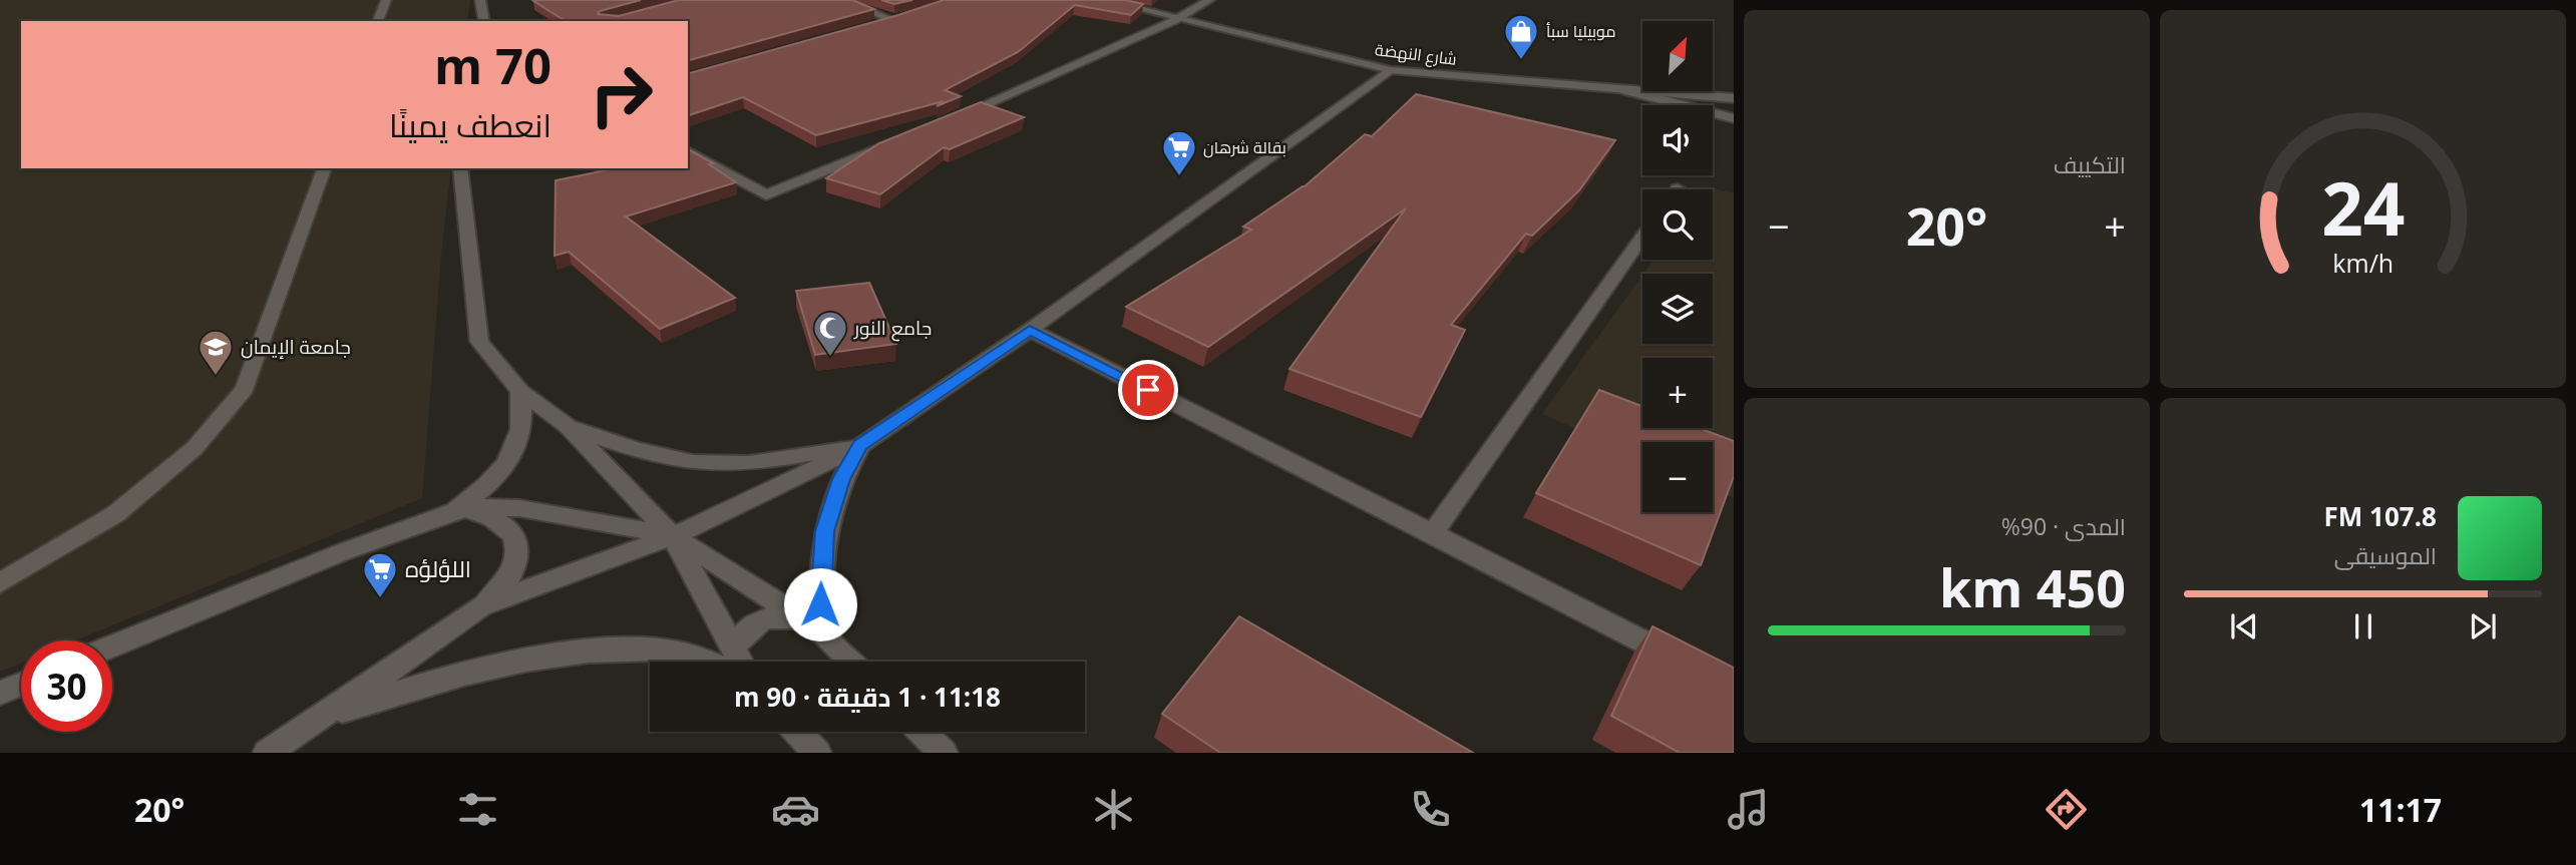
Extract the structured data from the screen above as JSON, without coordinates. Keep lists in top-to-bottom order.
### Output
{
  "streets": {
    "street": ["شارع النهضة"]
  },
  "places": {
    "shop": ["موبيليا سبأ"],
    "supermarket": ["بقالة شرهان", "اللؤلؤه"],
    "mosque": ["جامع النور"],
    "school or university": ["جامعة الإيمان"]
  },
  "north": "top right",
  "page": {
    "tile": [
      "التكييف",
      ["المدى · 90%", "450 km"]
    ],
    "map_buttons": ["+", "−"],
    "turn": ["70 m", "انعطف يمينًا"],
    "heat": ["−", "20°", "+"],
    "song": ["107.8 FM", "الموسيقى"],
    "limit": "30",
    "trip": "11:18 · 1 دقيقة · 90 m",
    "tabs": ["11:17", "20°"],
    "gauge": ["24", "km/h"]
  }
}
